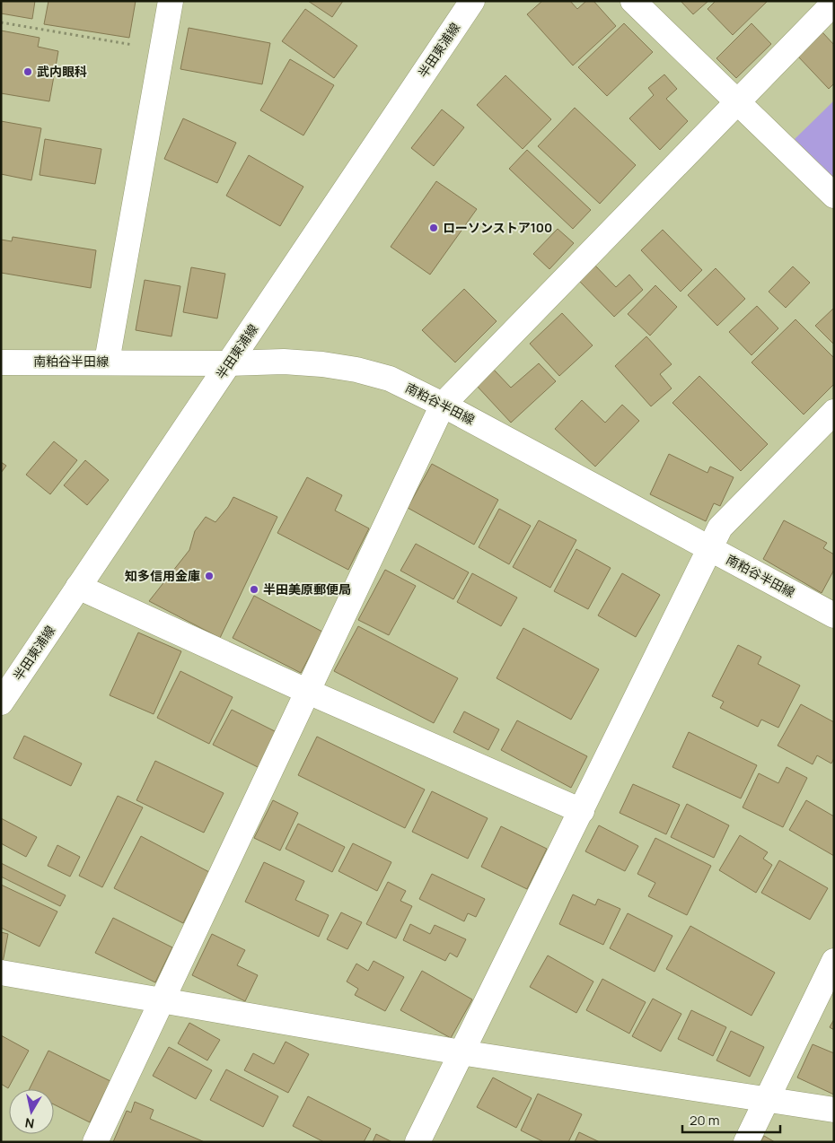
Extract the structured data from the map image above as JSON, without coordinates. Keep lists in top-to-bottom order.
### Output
{
  "streets": {
    "street": ["半田東浦線", "南粕谷半田線"]
  },
  "crossings": [
    ["半田東浦線", "南粕谷半田線"]
  ],
  "places": [
    "武内眼科",
    "ローソンストア100",
    "知多信用金庫",
    "半田美原郵便局"
  ],
  "scale_bar": "20 m",
  "north": "bottom"
}
